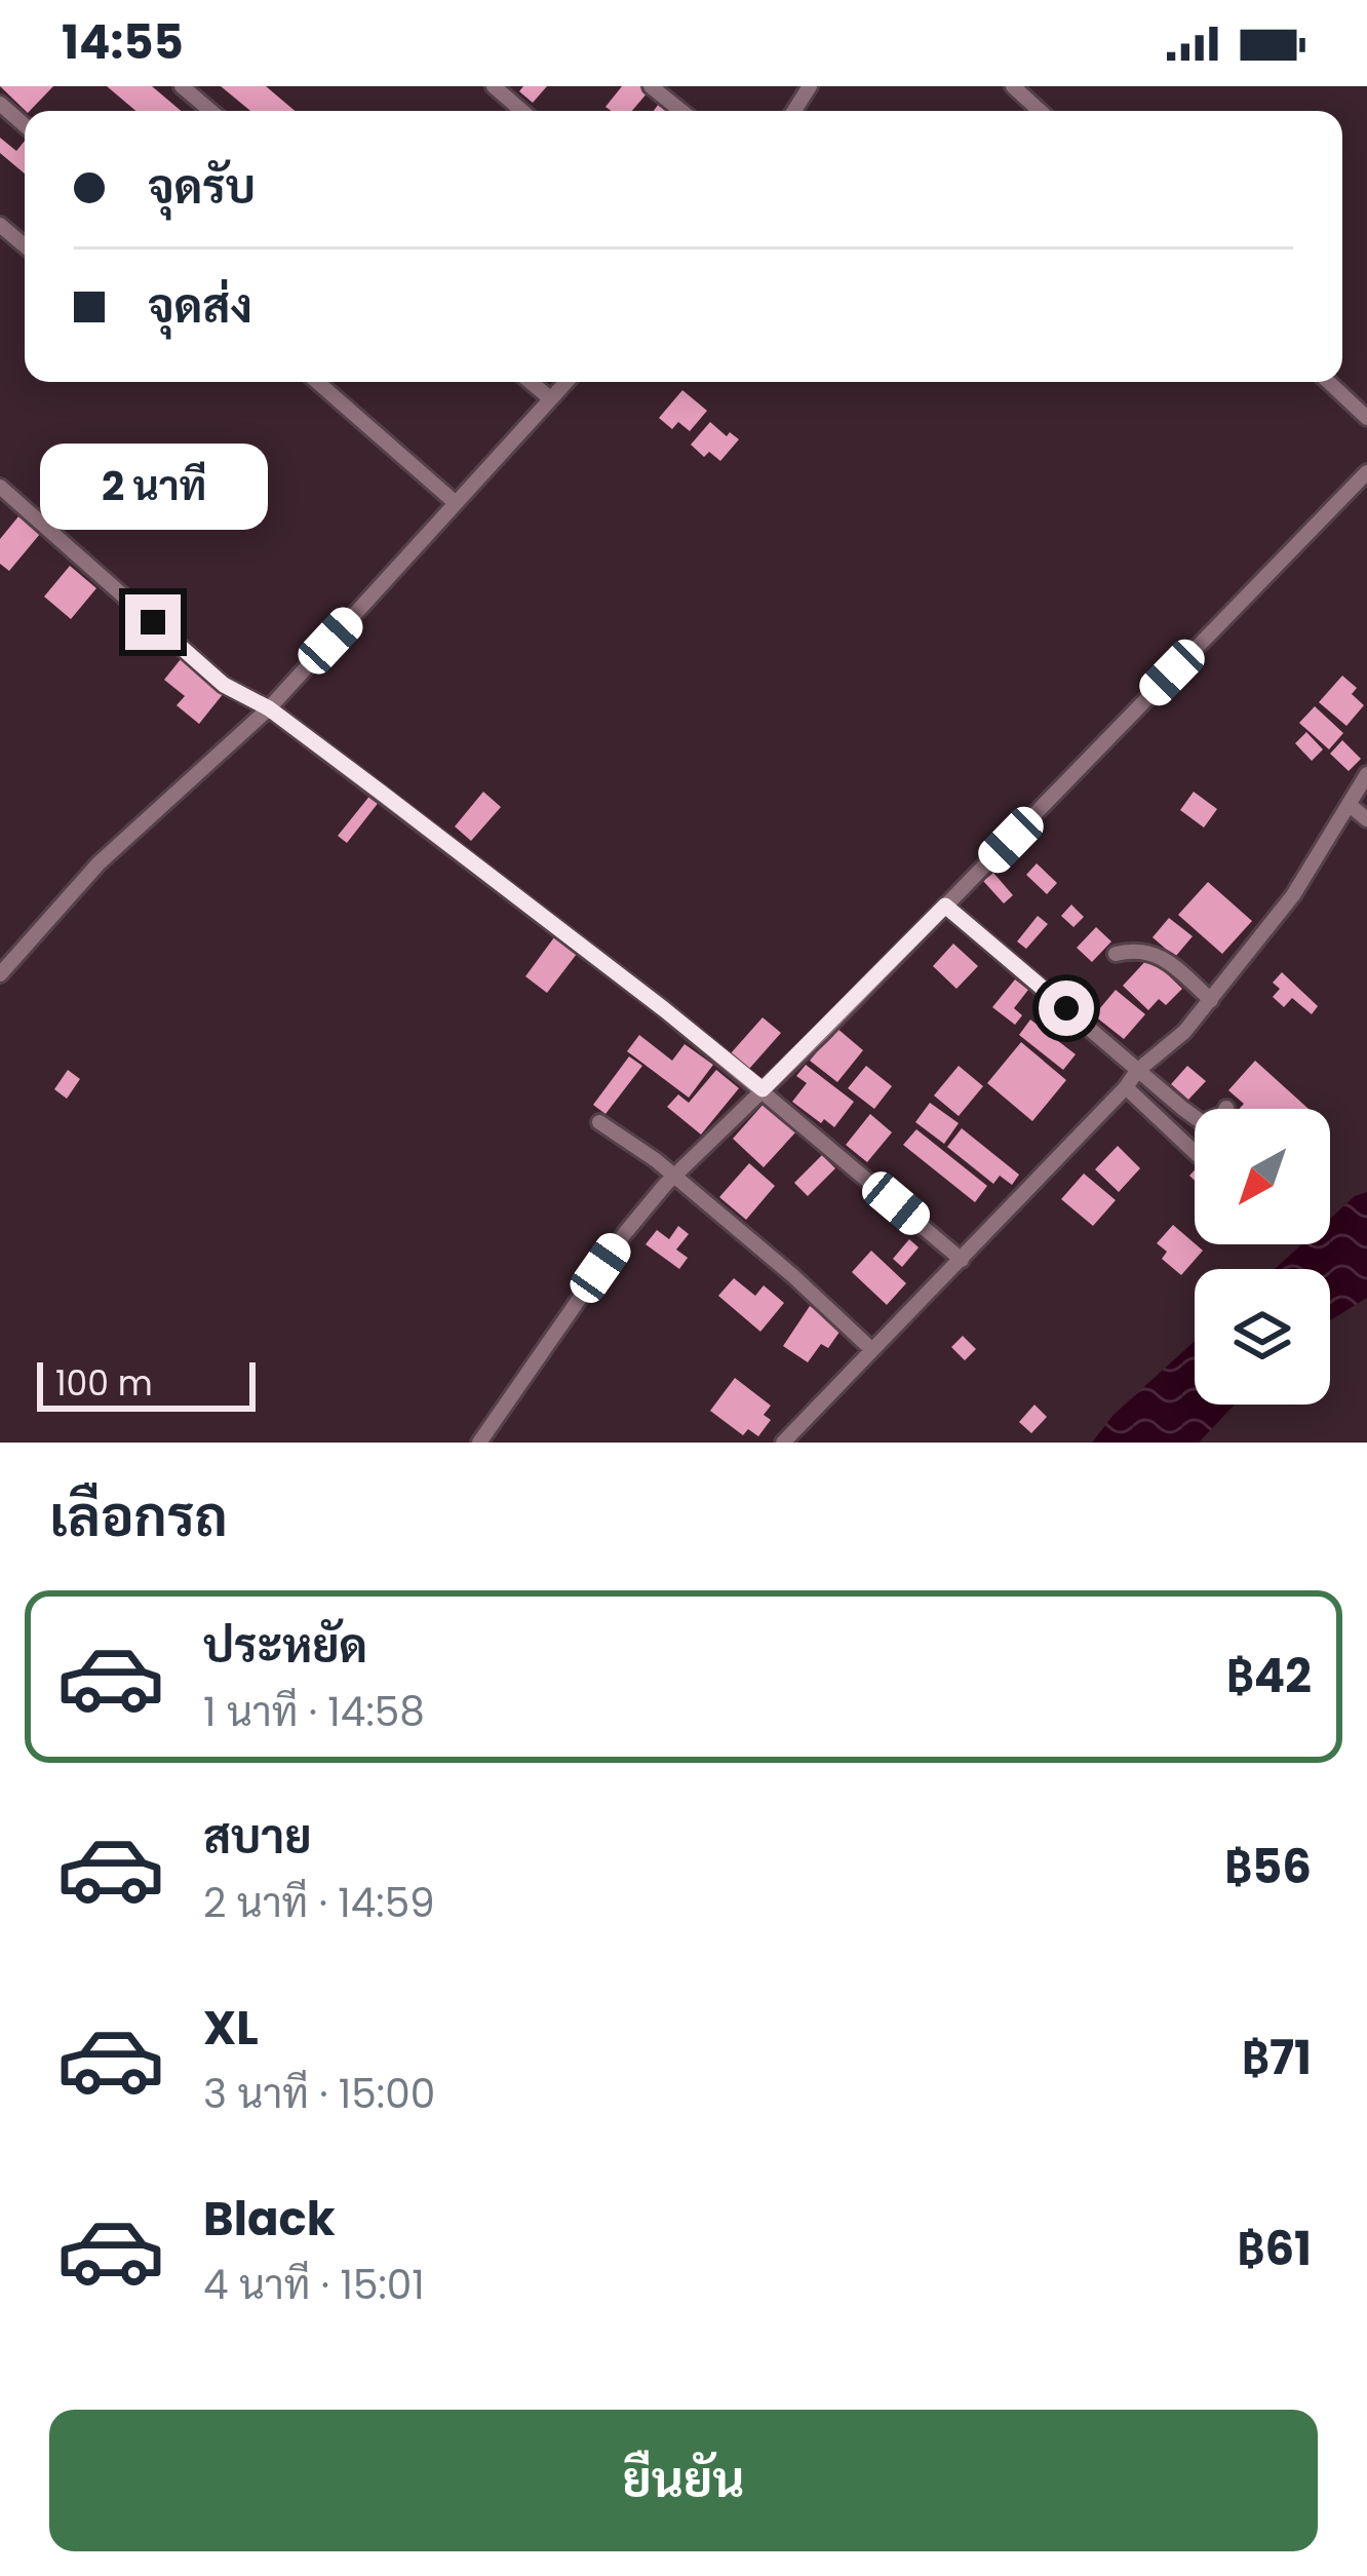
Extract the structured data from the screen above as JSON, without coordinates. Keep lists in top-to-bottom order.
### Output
{
  "scale_bar": "100 m",
  "north": "bottom left",
  "page": {
    "status": "14:55",
    "banner": ["จุดรับ", "จุดส่ง"],
    "bubble": "2 นาที",
    "scale": "100 m",
    "heading": "เลือกรถ",
    "list": [
      {
        "name": "ประหยัด",
        "note": "1 นาที · 14:58",
        "value": "฿42"
      },
      {
        "name": "สบาย",
        "note": "2 นาที · 14:59",
        "value": "฿56"
      },
      {
        "name": "XL",
        "note": "3 นาที · 15:00",
        "value": "฿71"
      },
      {
        "name": "Black",
        "note": "4 นาที · 15:01",
        "value": "฿61"
      }
    ],
    "buttons": "ยืนยัน"
  }
}
